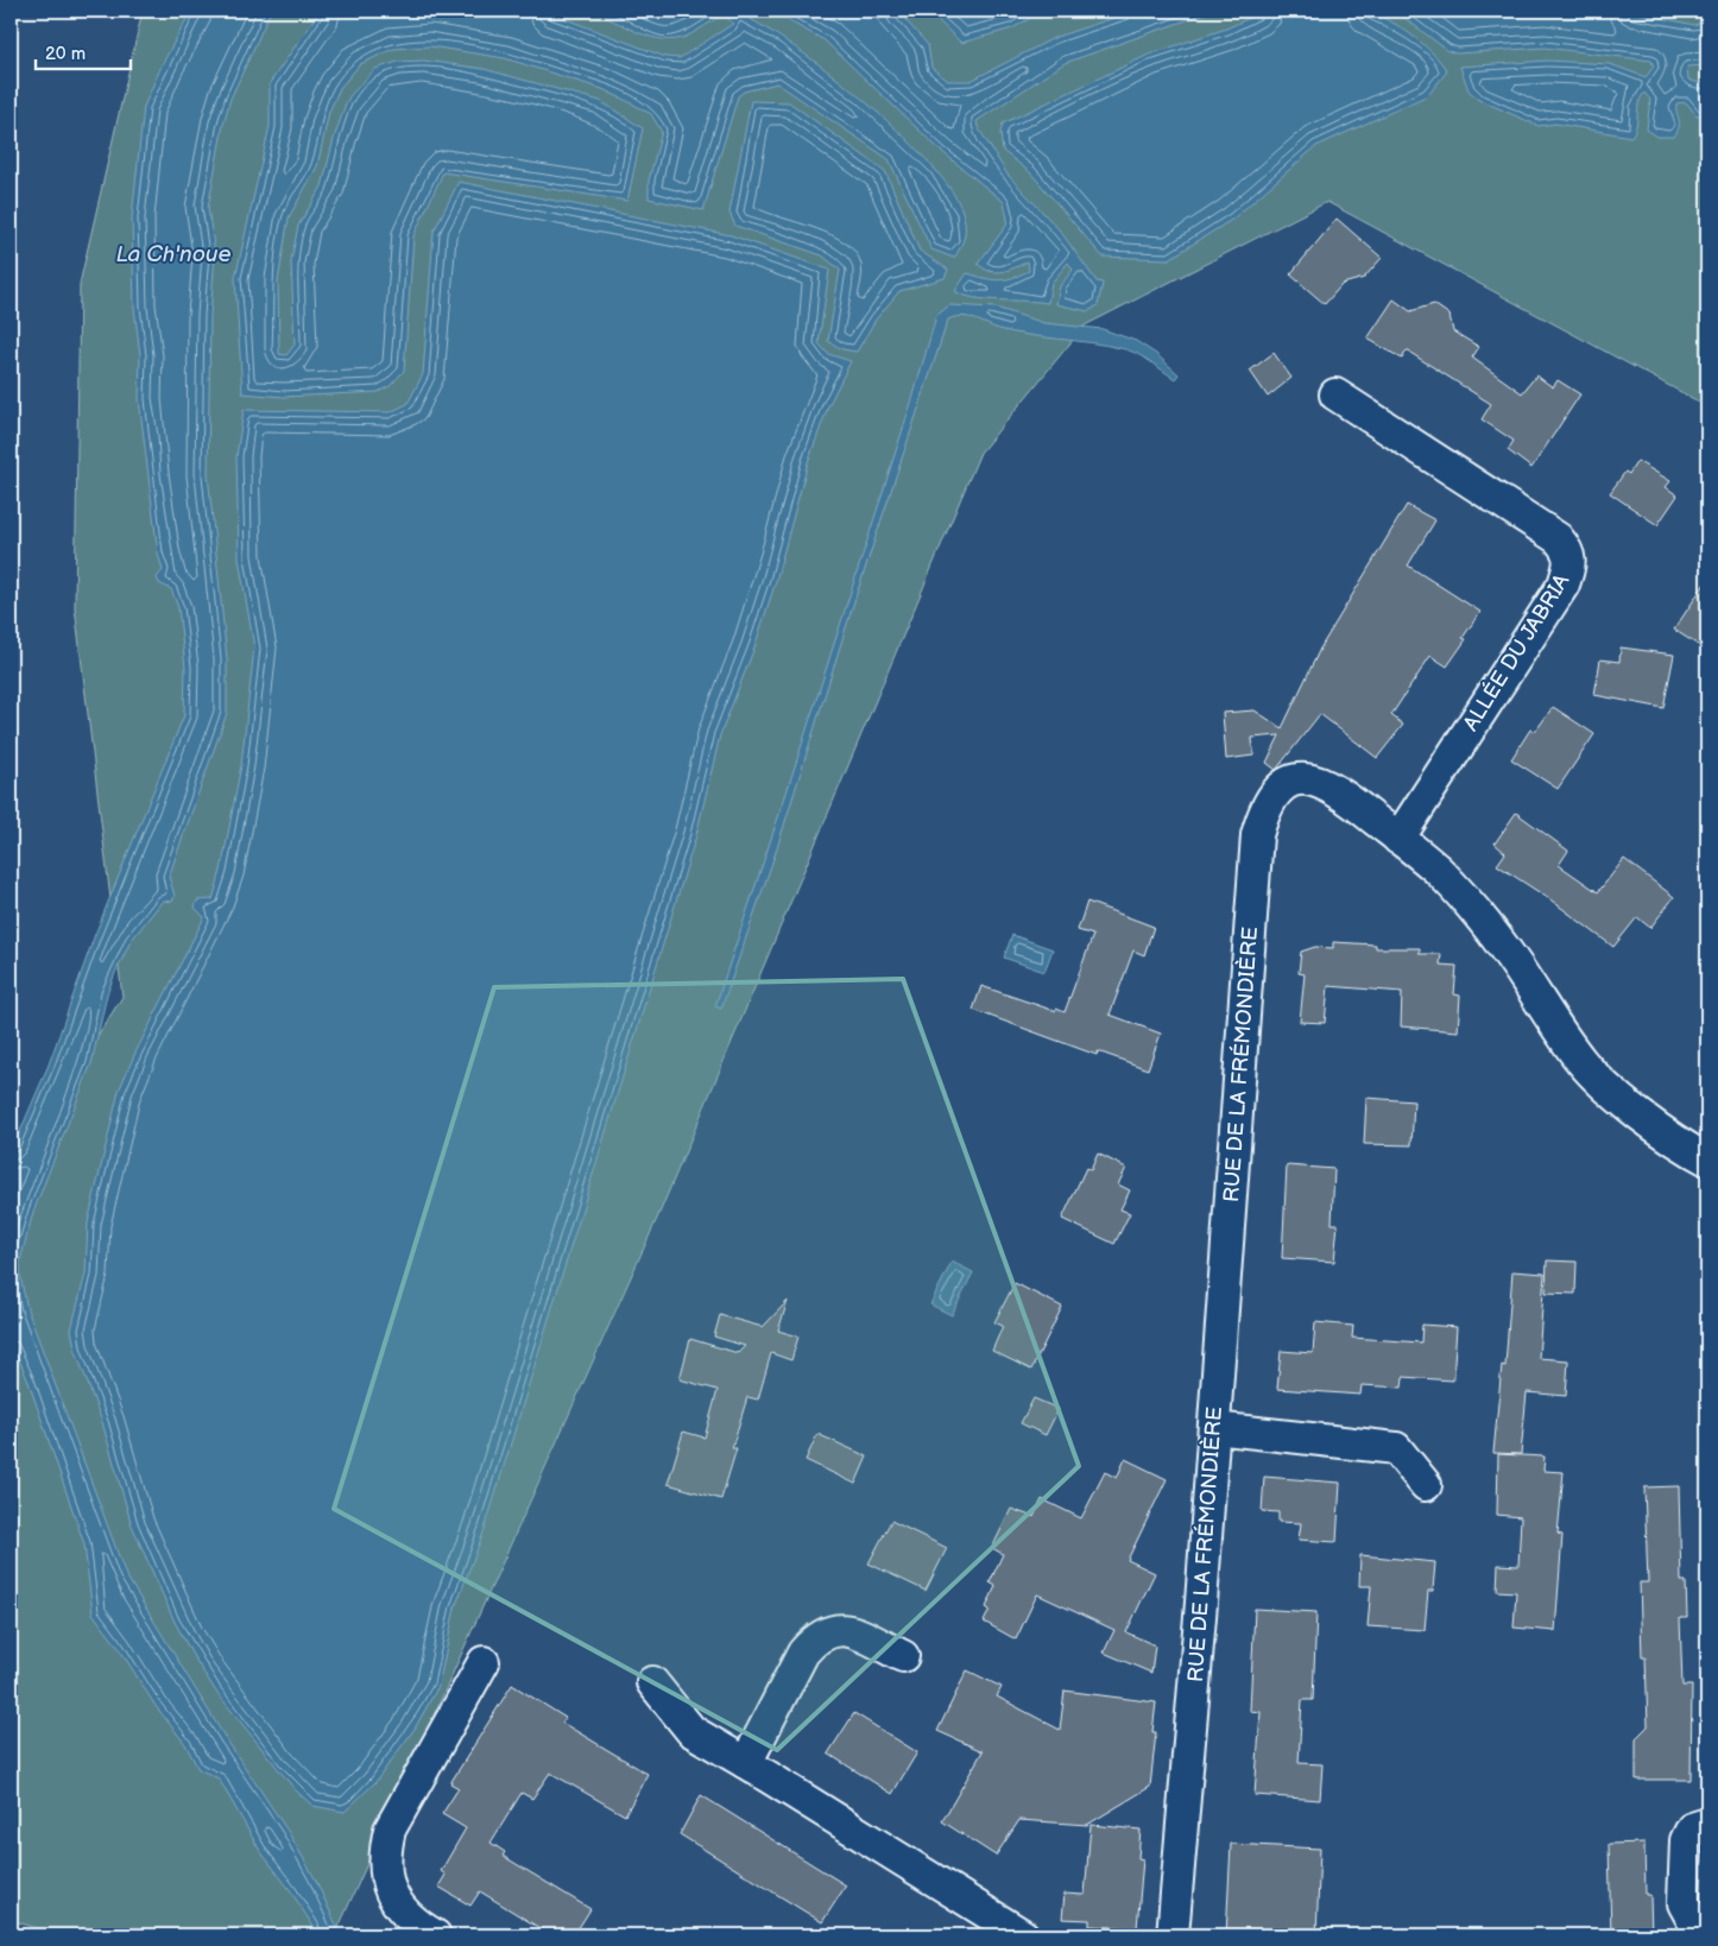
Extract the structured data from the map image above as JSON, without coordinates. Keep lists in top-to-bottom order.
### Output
{
  "streets": {
    "street": ["ALLÉE DU JABRIA", "RUE DE LA FRÉMONDIÈRE"]
  },
  "crossings": [
    ["ALLÉE DU JABRIA", "RUE DE LA FRÉMONDIÈRE"]
  ],
  "water": ["La Ch'noue"],
  "scale_bar": "20 m"
}
